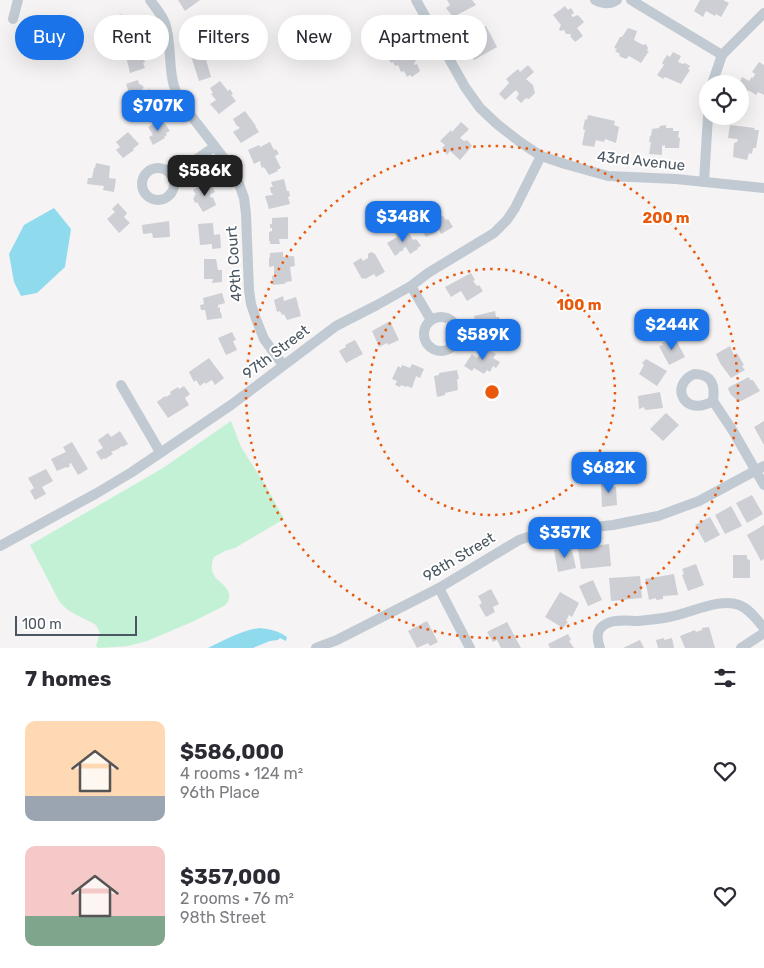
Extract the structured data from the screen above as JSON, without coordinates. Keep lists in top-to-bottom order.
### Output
{
  "streets": {
    "street": [
      "43rd Avenue",
      "49th Court",
      "97th Street",
      "98th Street"
    ]
  },
  "crossings": [
    ["43rd Avenue", "97th Street"],
    ["49th Court", "97th Street"]
  ],
  "scale_bar": "100 m",
  "page": {
    "chip": [
      "Buy",
      "Rent",
      "Filters",
      "New",
      "Apartment"
    ],
    "price": [
      "$707K",
      "$586K",
      "$348K",
      "$244K",
      "$589K",
      "$682K",
      "$357K"
    ],
    "scale": "100 m",
    "heading": "7 homes",
    "list": [
      {
        "name": "$586,000",
        "note": "4 rooms · 124 m² · 96th Place"
      },
      {
        "name": "$357,000",
        "note": "2 rooms · 76 m² · 98th Street"
      }
    ]
  },
  "rings": ["200 m", "100 m"]
}
